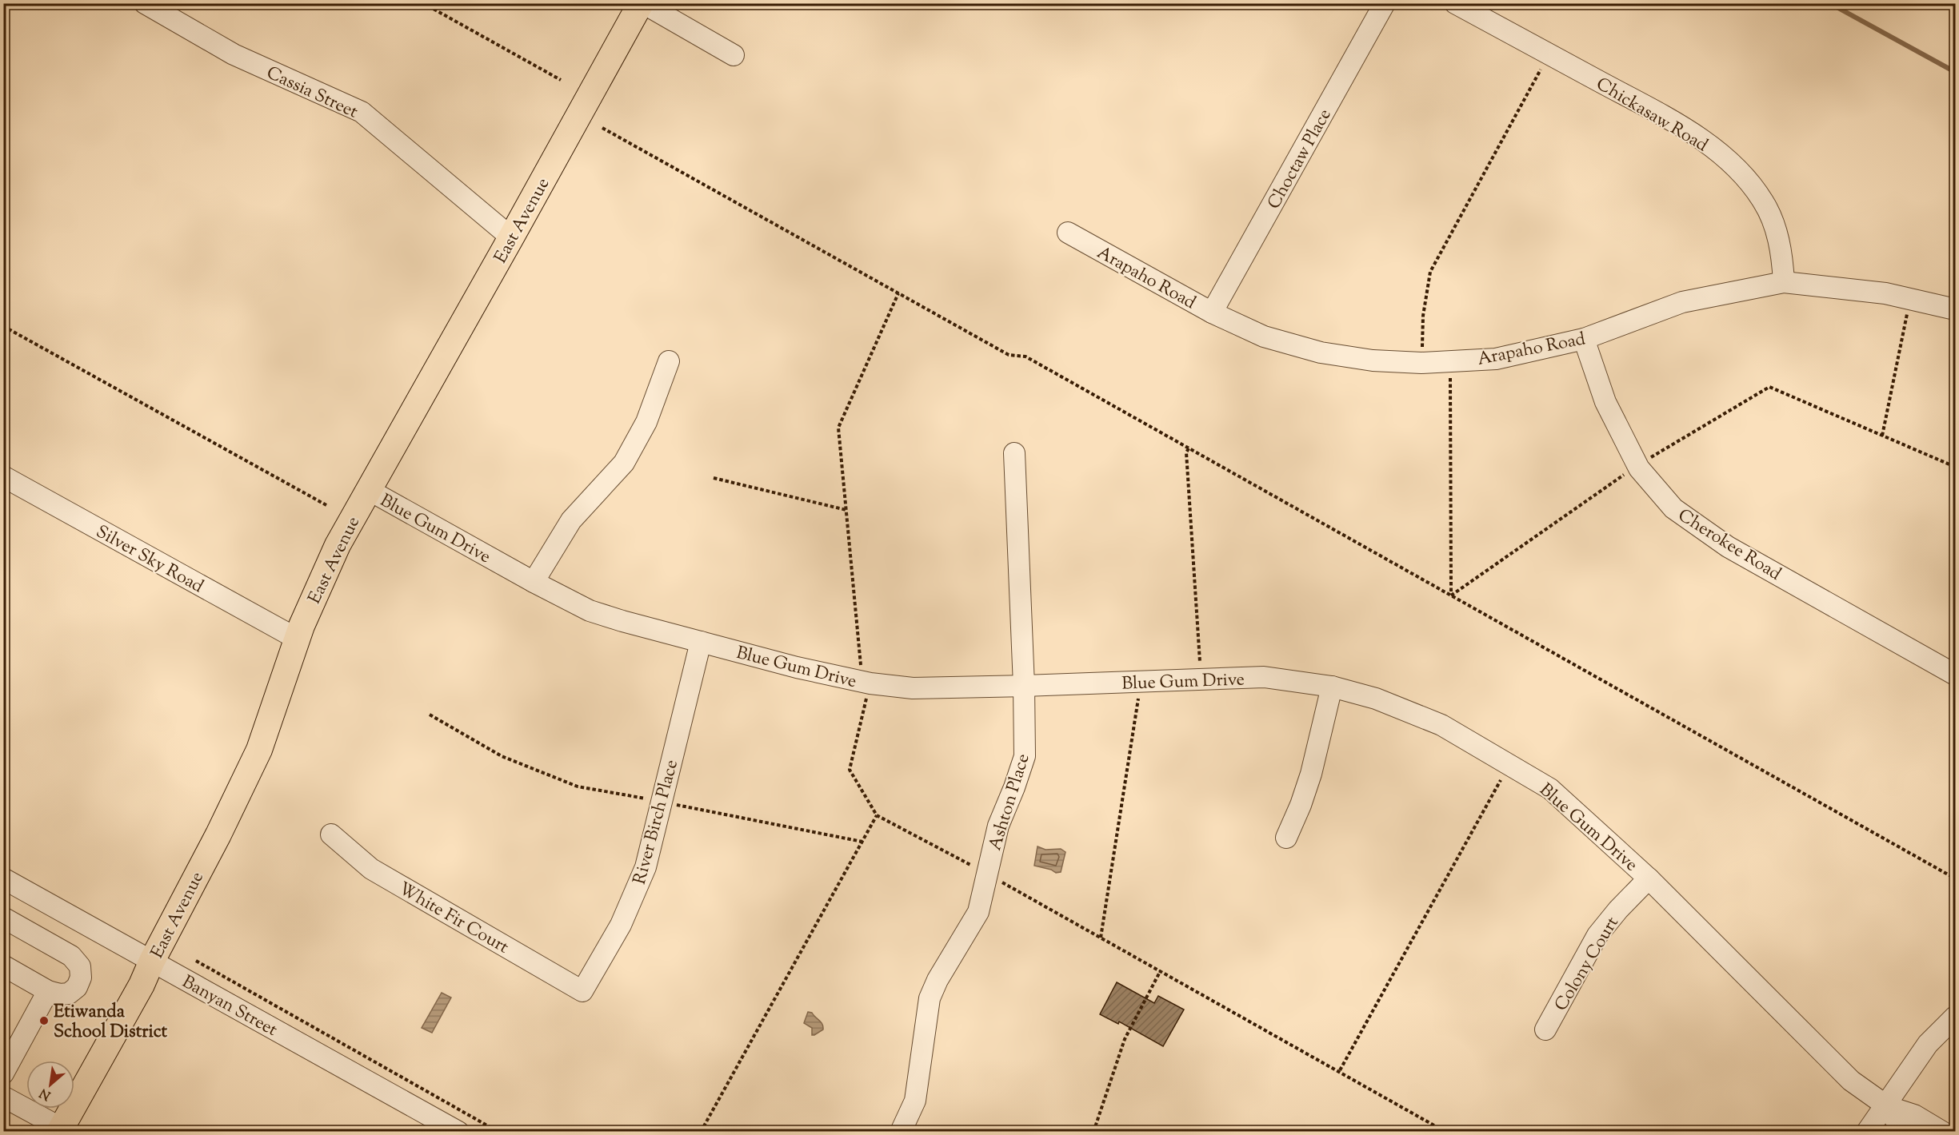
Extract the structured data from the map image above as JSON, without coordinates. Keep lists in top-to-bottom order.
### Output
{
  "streets": {
    "main road": ["East Avenue"],
    "street": [
      "Cassia Street",
      "Chickasaw Road",
      "Choctaw Place",
      "Arapaho Road",
      "Blue Gum Drive",
      "Cherokee Road",
      "Silver Sky Road",
      "Ashton Place",
      "River Birch Place",
      "White Fir Court",
      "Colony Court",
      "Banyan Street"
    ]
  },
  "crossings": [
    ["Cassia Street", "East Avenue"],
    ["Chickasaw Road", "Arapaho Road"],
    ["Choctaw Place", "Arapaho Road"],
    ["East Avenue", "Blue Gum Drive"],
    ["East Avenue", "Silver Sky Road"],
    ["East Avenue", "Banyan Street"],
    ["Arapaho Road", "Cherokee Road"],
    ["Blue Gum Drive", "Ashton Place"],
    ["Blue Gum Drive", "River Birch Place"],
    ["Blue Gum Drive", "Colony Court"],
    ["River Birch Place", "White Fir Court"]
  ],
  "places": ["Etiwanda School District"],
  "north": "bottom left"
}
